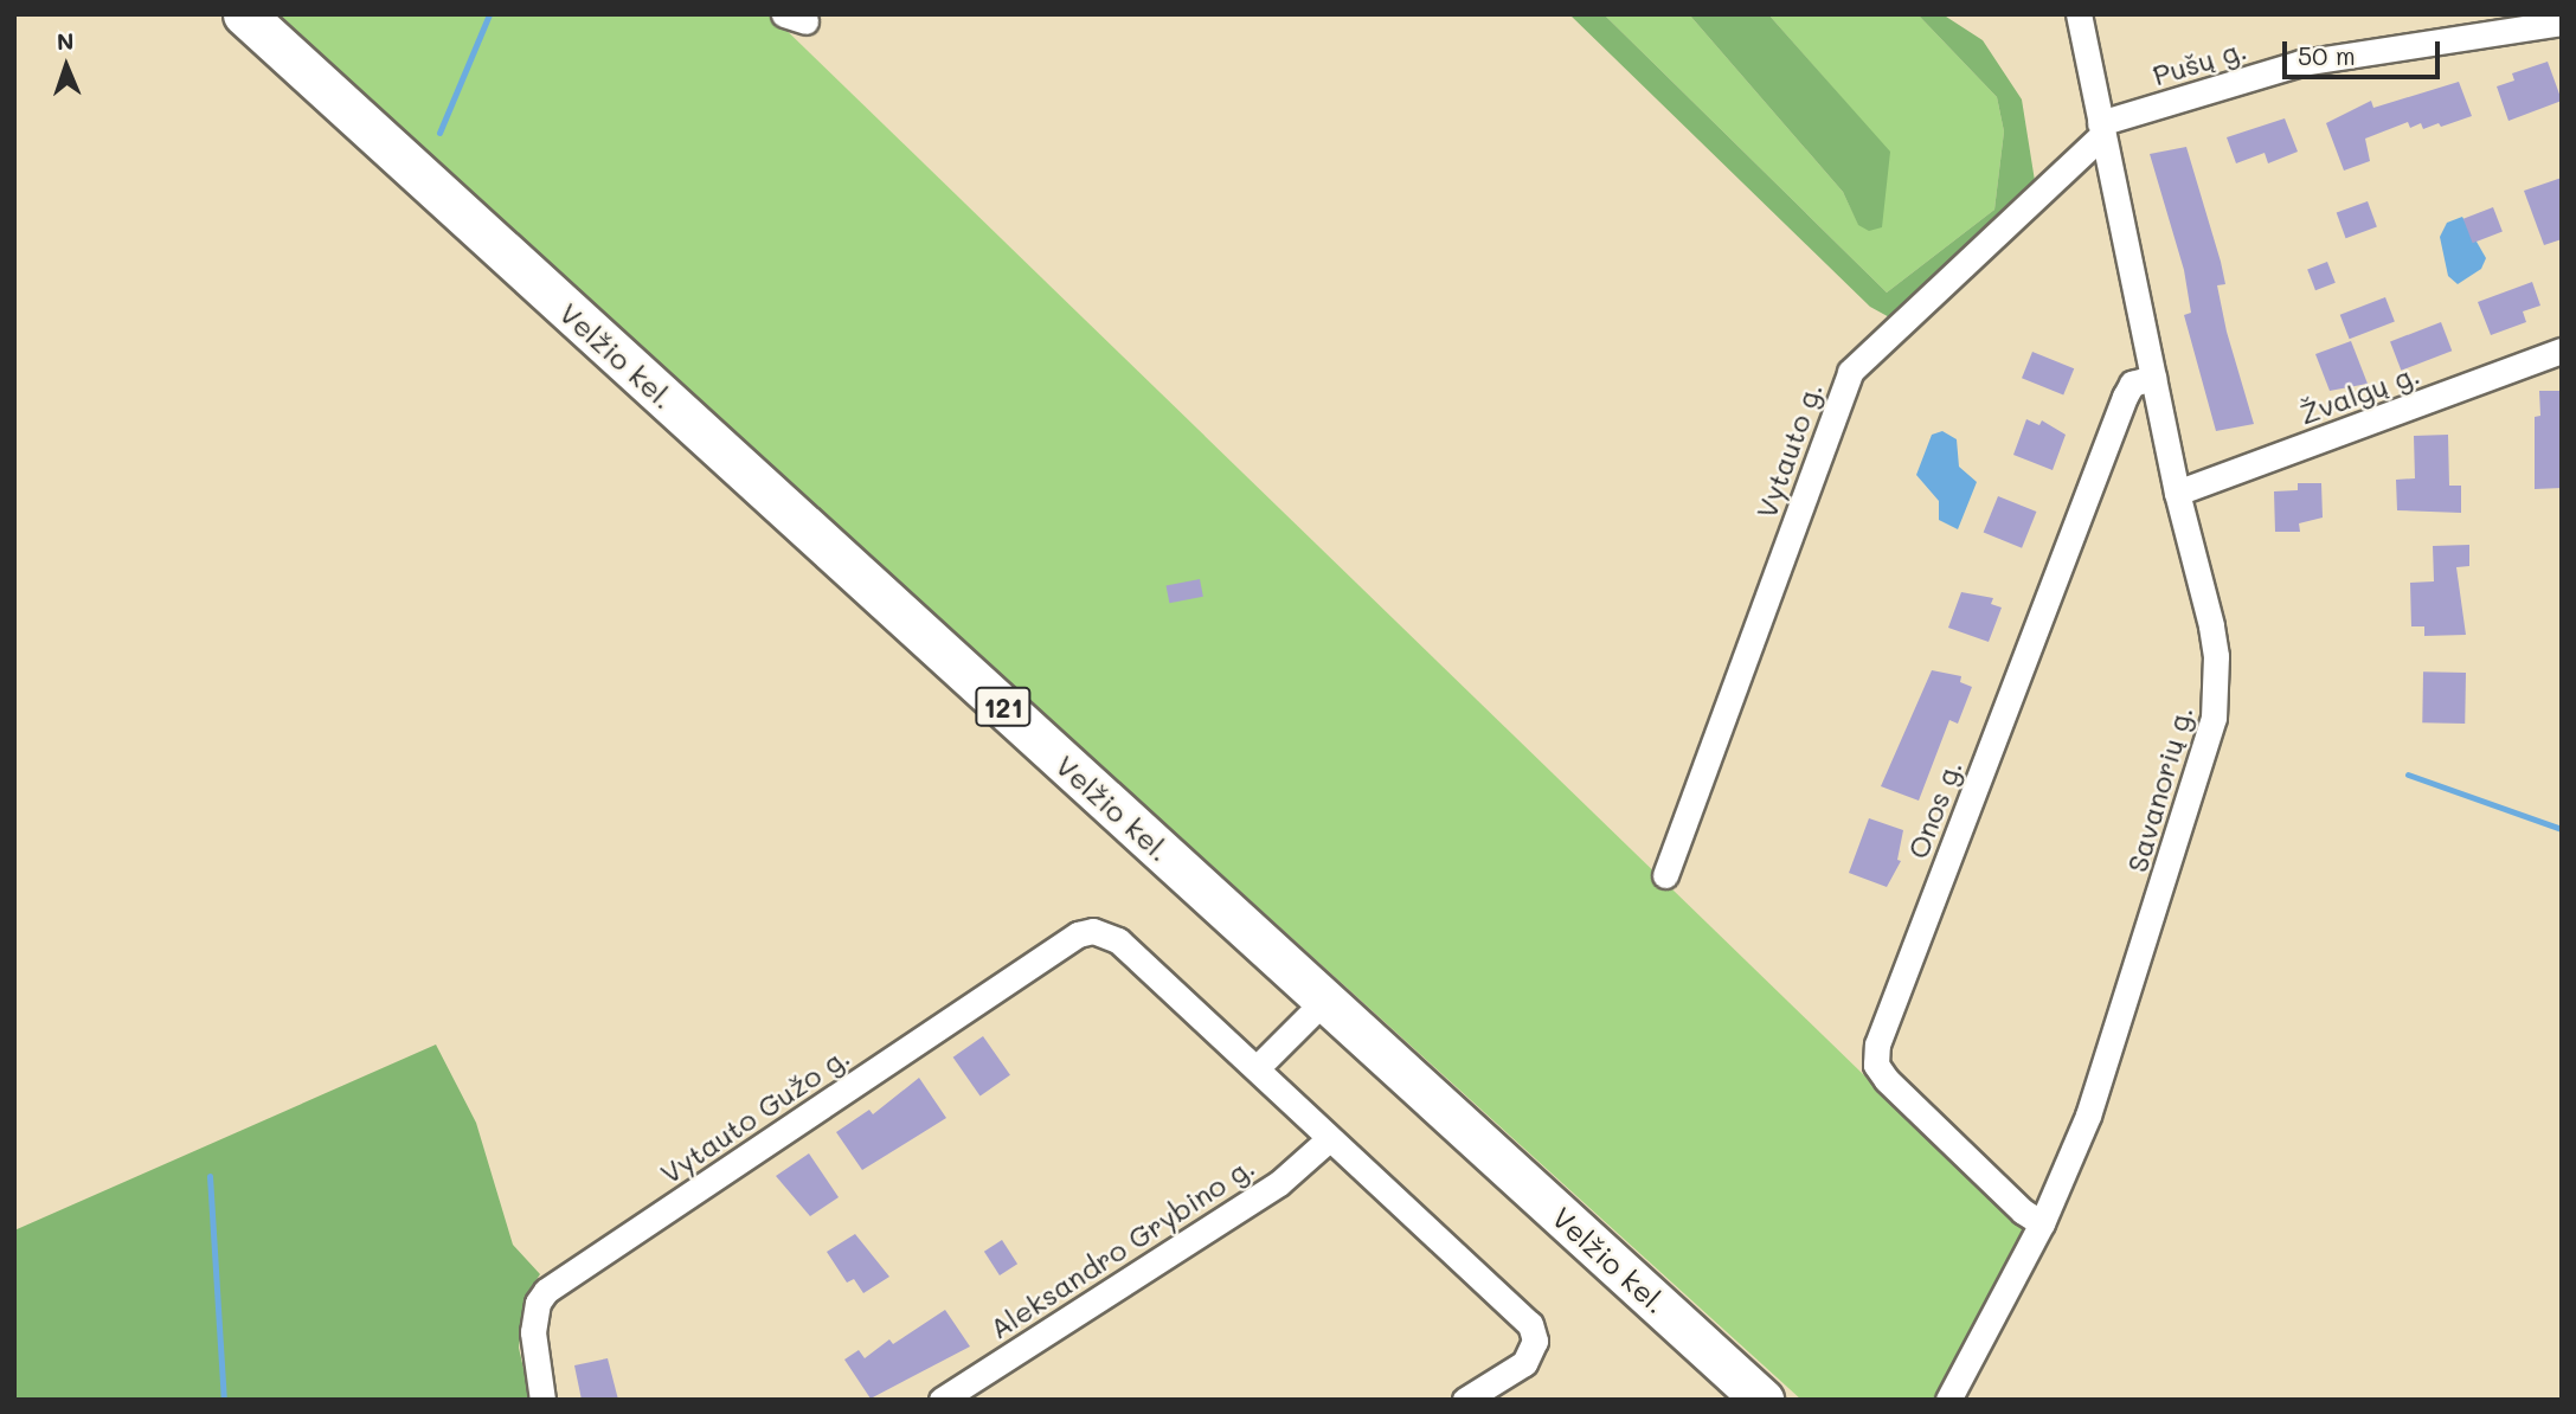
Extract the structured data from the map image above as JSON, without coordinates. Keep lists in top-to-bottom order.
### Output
{
  "streets": {
    "main road": ["Velžio kel.", "121"],
    "street": [
      "Pušų g.",
      "Žvalgų g.",
      "Vytauto g.",
      "Savanorių g.",
      "Onos g.",
      "Vytauto Gužo g.",
      "Aleksandro Grybino g."
    ]
  },
  "crossings": [
    ["Pušų g.", "Vytauto g."],
    ["Pušų g.", "Savanorių g."],
    ["Žvalgų g.", "Savanorių g."],
    ["Vytauto g.", "Savanorių g."],
    ["Savanorių g.", "Onos g."]
  ],
  "scale_bar": "50 m",
  "north": "top"
}
